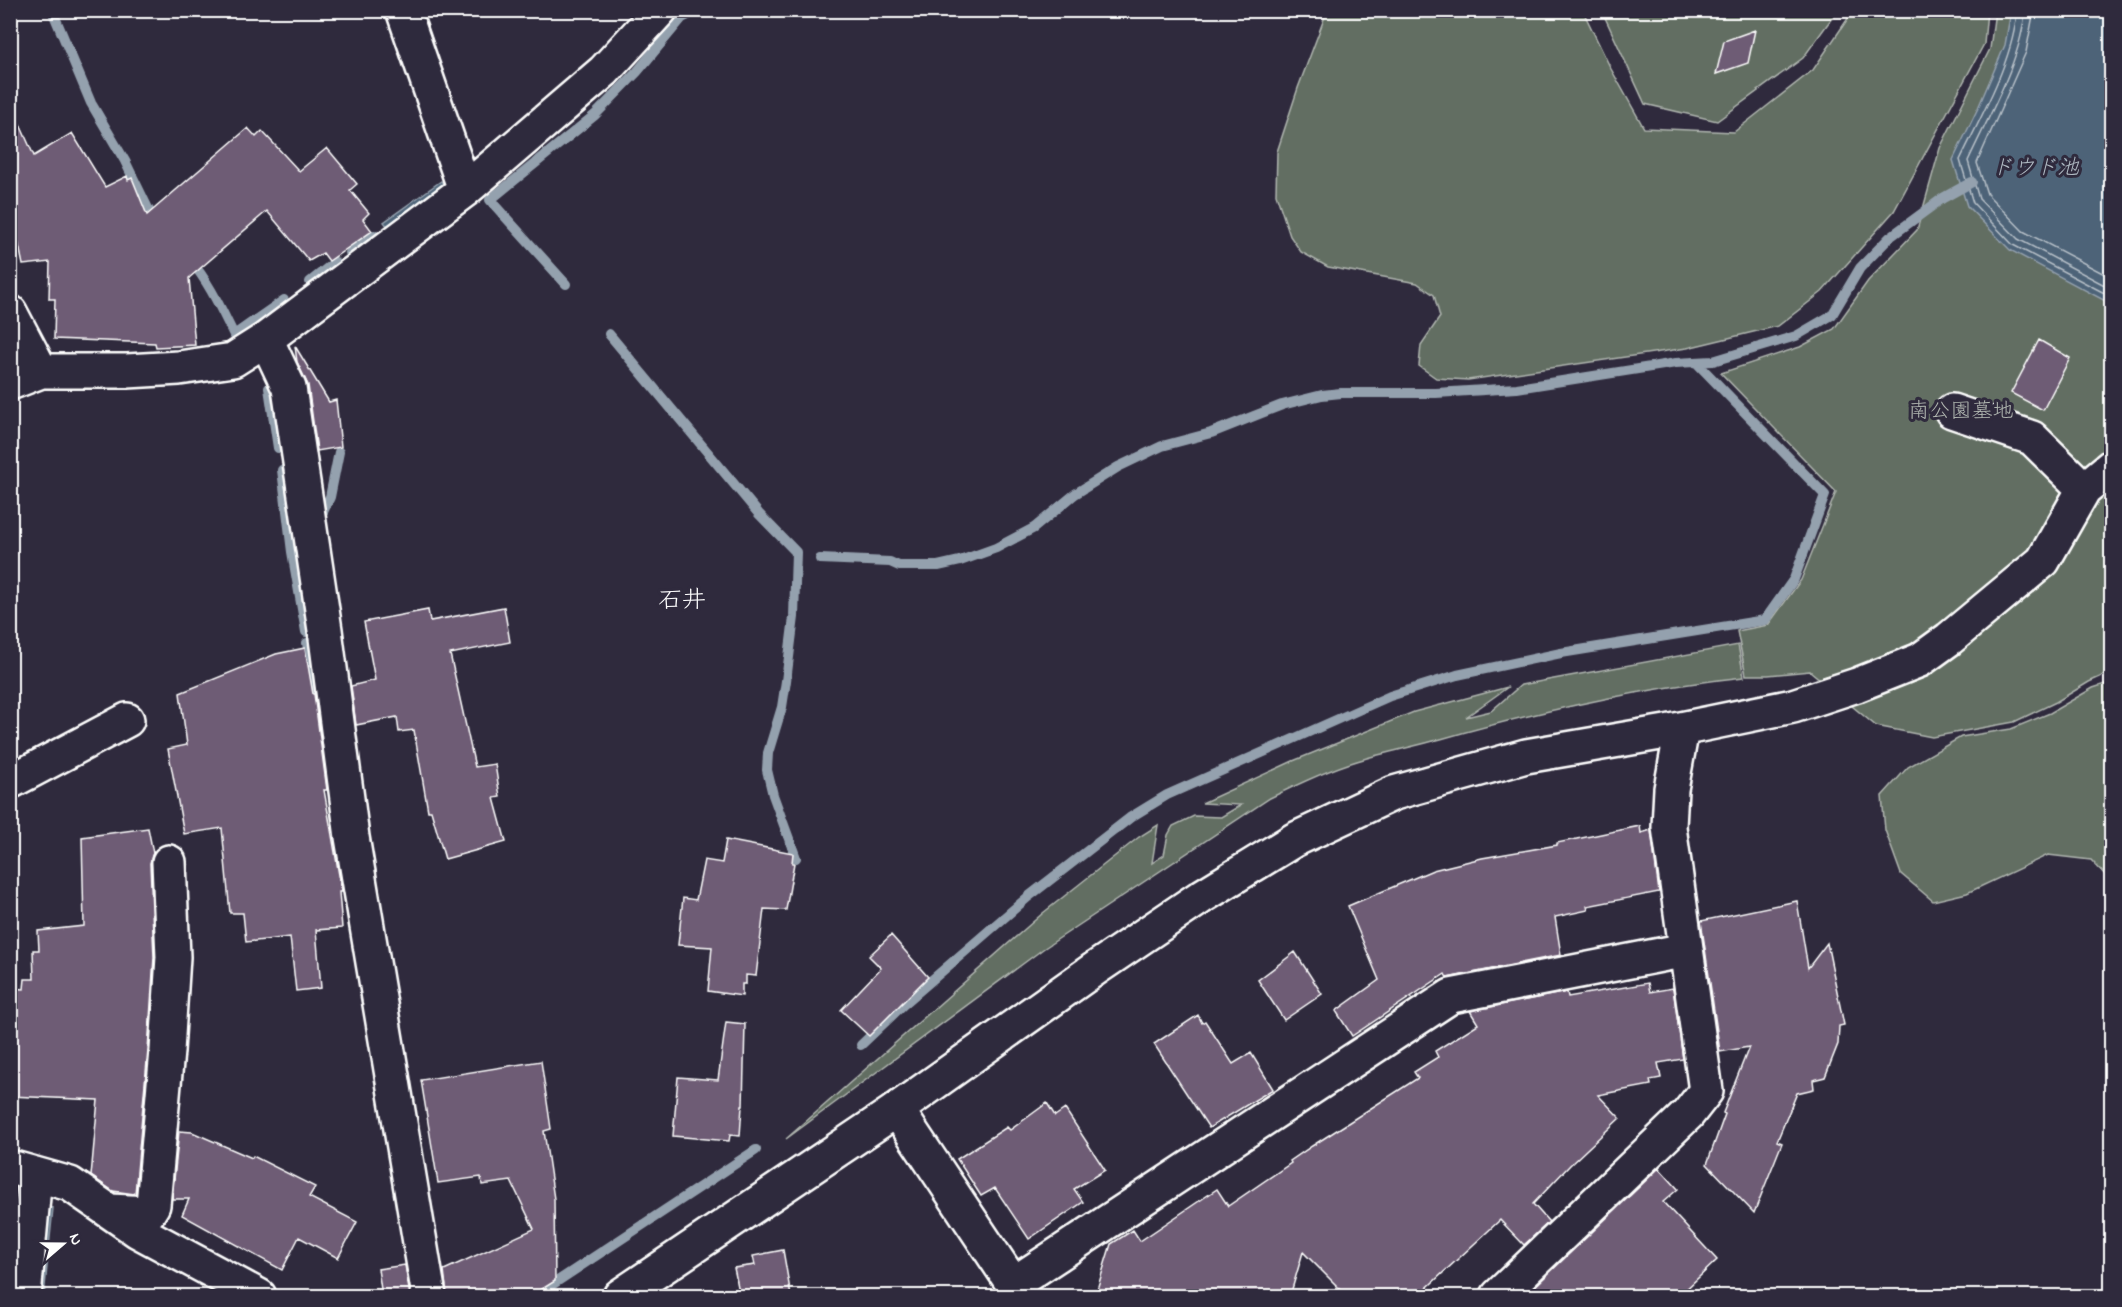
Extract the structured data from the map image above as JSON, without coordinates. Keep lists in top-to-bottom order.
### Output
{
  "districts": ["石井"],
  "water": ["ドウド池"],
  "parks": ["南公園墓地"],
  "north": "right"
}
